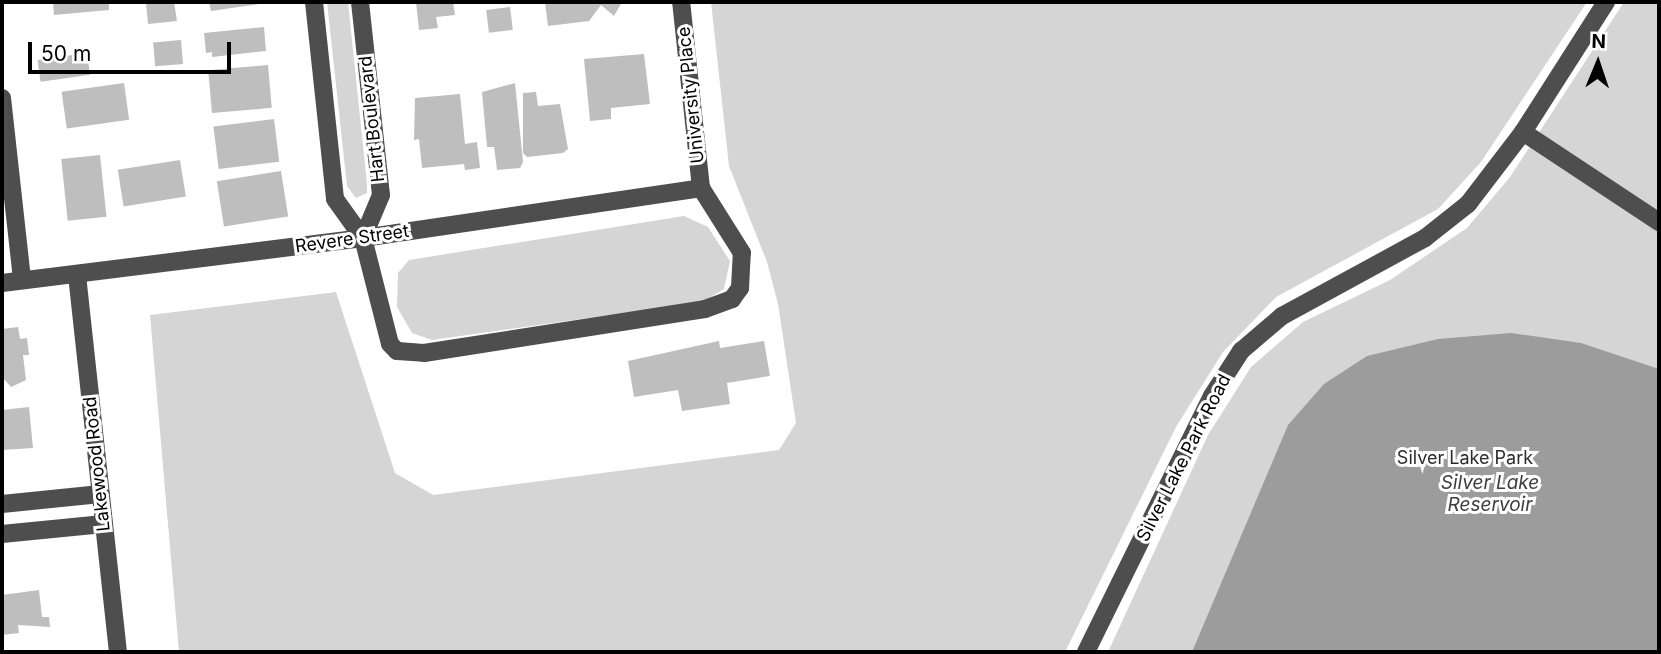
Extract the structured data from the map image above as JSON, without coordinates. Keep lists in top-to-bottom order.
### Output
{
  "streets": {
    "street": [
      "University Place",
      "Hart Boulevard",
      "Revere Street",
      "Silver Lake Park Road",
      "Lakewood Road"
    ]
  },
  "crossings": [
    ["University Place", "Revere Street"],
    ["Hart Boulevard", "Revere Street"],
    ["Revere Street", "Lakewood Road"]
  ],
  "water": ["Silver Lake Reservoir"],
  "parks": ["Silver Lake Park"],
  "scale_bar": "50 m",
  "north": "top"
}
